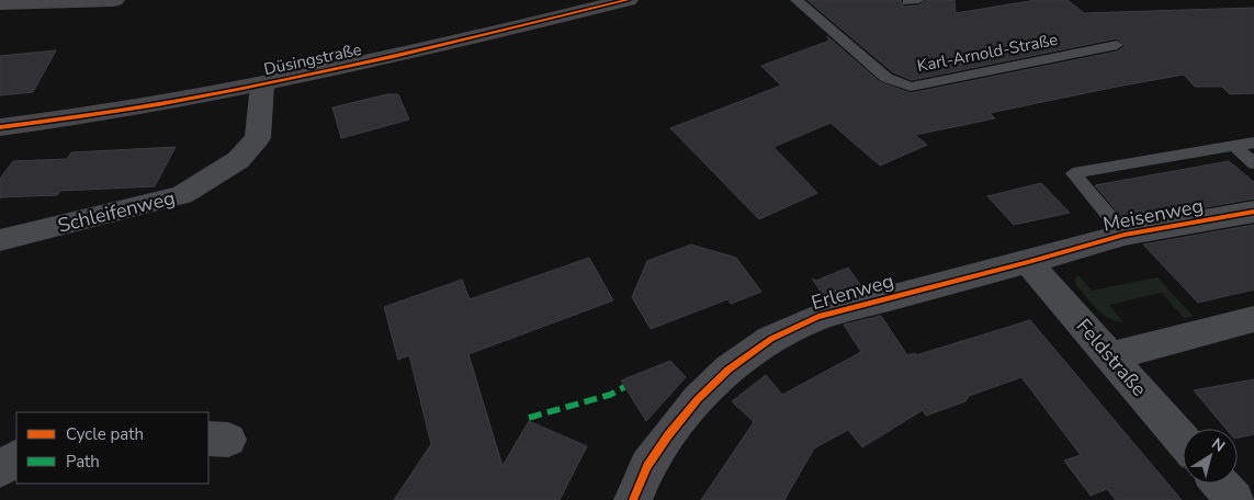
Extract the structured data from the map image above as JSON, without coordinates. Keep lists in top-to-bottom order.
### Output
{
  "streets": {
    "main road": ["Düsingstraße"],
    "street": [
      "Schleifenweg",
      "Meisenweg",
      "Erlenweg",
      "Feldstraße"
    ],
    "lane": ["Karl-Arnold-Straße"]
  },
  "crossings": [
    ["Düsingstraße", "Schleifenweg"],
    ["Meisenweg", "Erlenweg"],
    ["Meisenweg", "Feldstraße"],
    ["Erlenweg", "Feldstraße"]
  ],
  "legend": ["Cycle path", "Path"],
  "north": "top right"
}
